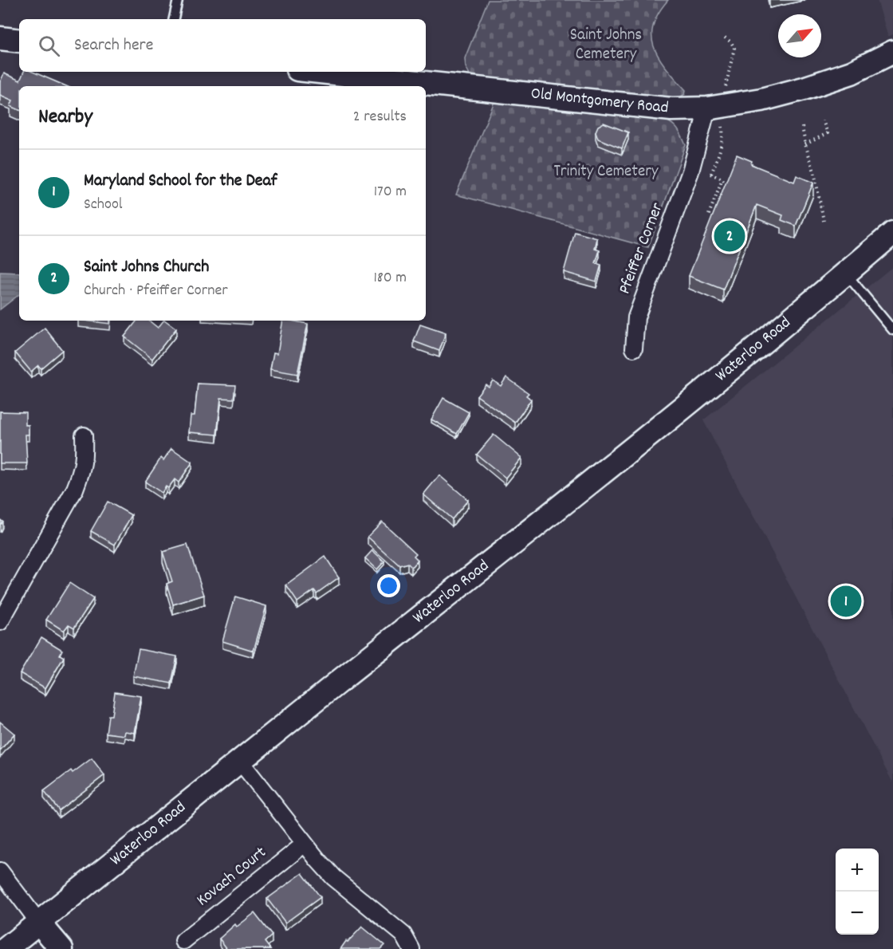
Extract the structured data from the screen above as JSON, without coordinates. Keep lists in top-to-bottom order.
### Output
{
  "streets": {
    "main road": ["Old Montgomery Road", "Waterloo Road"],
    "street": ["Pfeiffer Corner", "Kovach Court"]
  },
  "crossings": [
    ["Old Montgomery Road", "Pfeiffer Corner"]
  ],
  "parks": ["Saint Johns Cemetery", "Trinity Cemetery"],
  "north": "top right",
  "page": {
    "search": "Search here",
    "heading": ["Nearby", "2 results"],
    "list": [
      {
        "mark": "1",
        "name": "Maryland School for the Deaf",
        "note": "School",
        "value": "170 m"
      },
      {
        "mark": "2",
        "name": "Saint Johns Church",
        "note": "Church · Pfeiffer Corner",
        "value": "180 m"
      }
    ],
    "pins": ["2", "1"],
    "map_buttons": ["+", "−"]
  }
}
